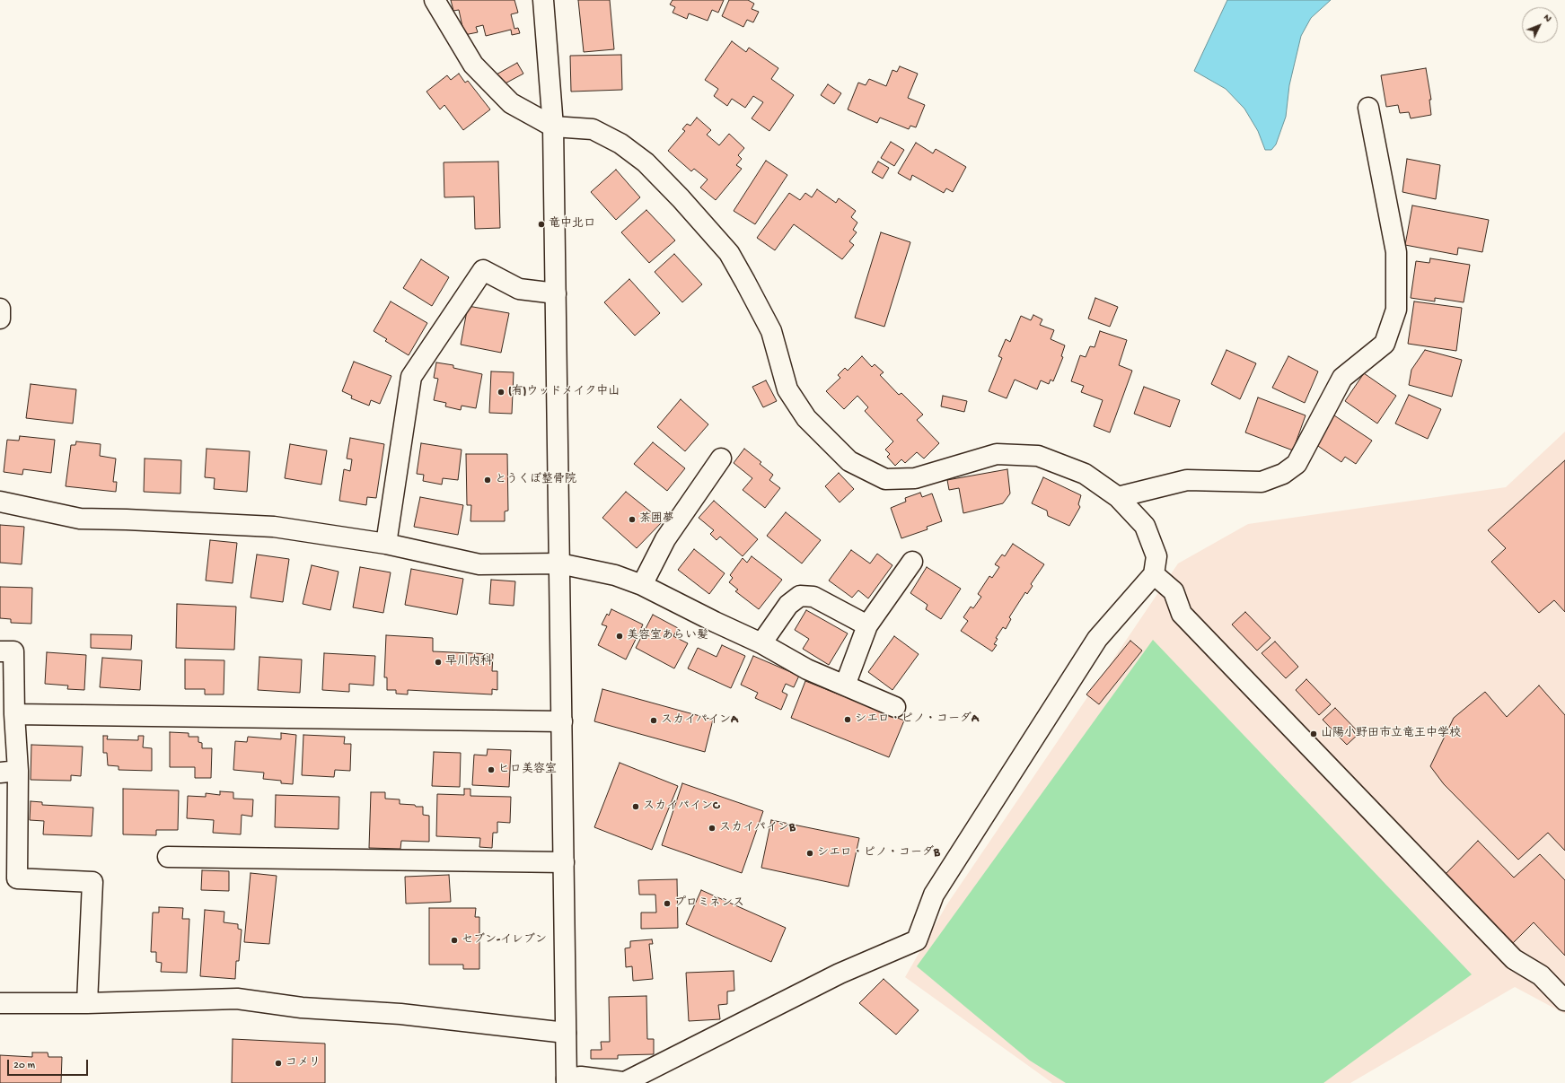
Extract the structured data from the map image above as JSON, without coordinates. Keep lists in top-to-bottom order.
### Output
{
  "places": [
    "竜中北口",
    "(有)ウッドメイク中山",
    "とうくぼ整骨院",
    "茶囲夢",
    "美容室あらい髪",
    "早川内科",
    "シエロ・ピノ・コーダA",
    "スカイパインA",
    "山陽小野田市立竜王中学校",
    "ヒロ美容室",
    "スカイパインC",
    "スカイパインB",
    "シエロ・ピノ・コーダB",
    "プロミネンス",
    "セブン-イレブン",
    "コメリ"
  ],
  "scale_bar": "20 m",
  "north": "top right"
}
